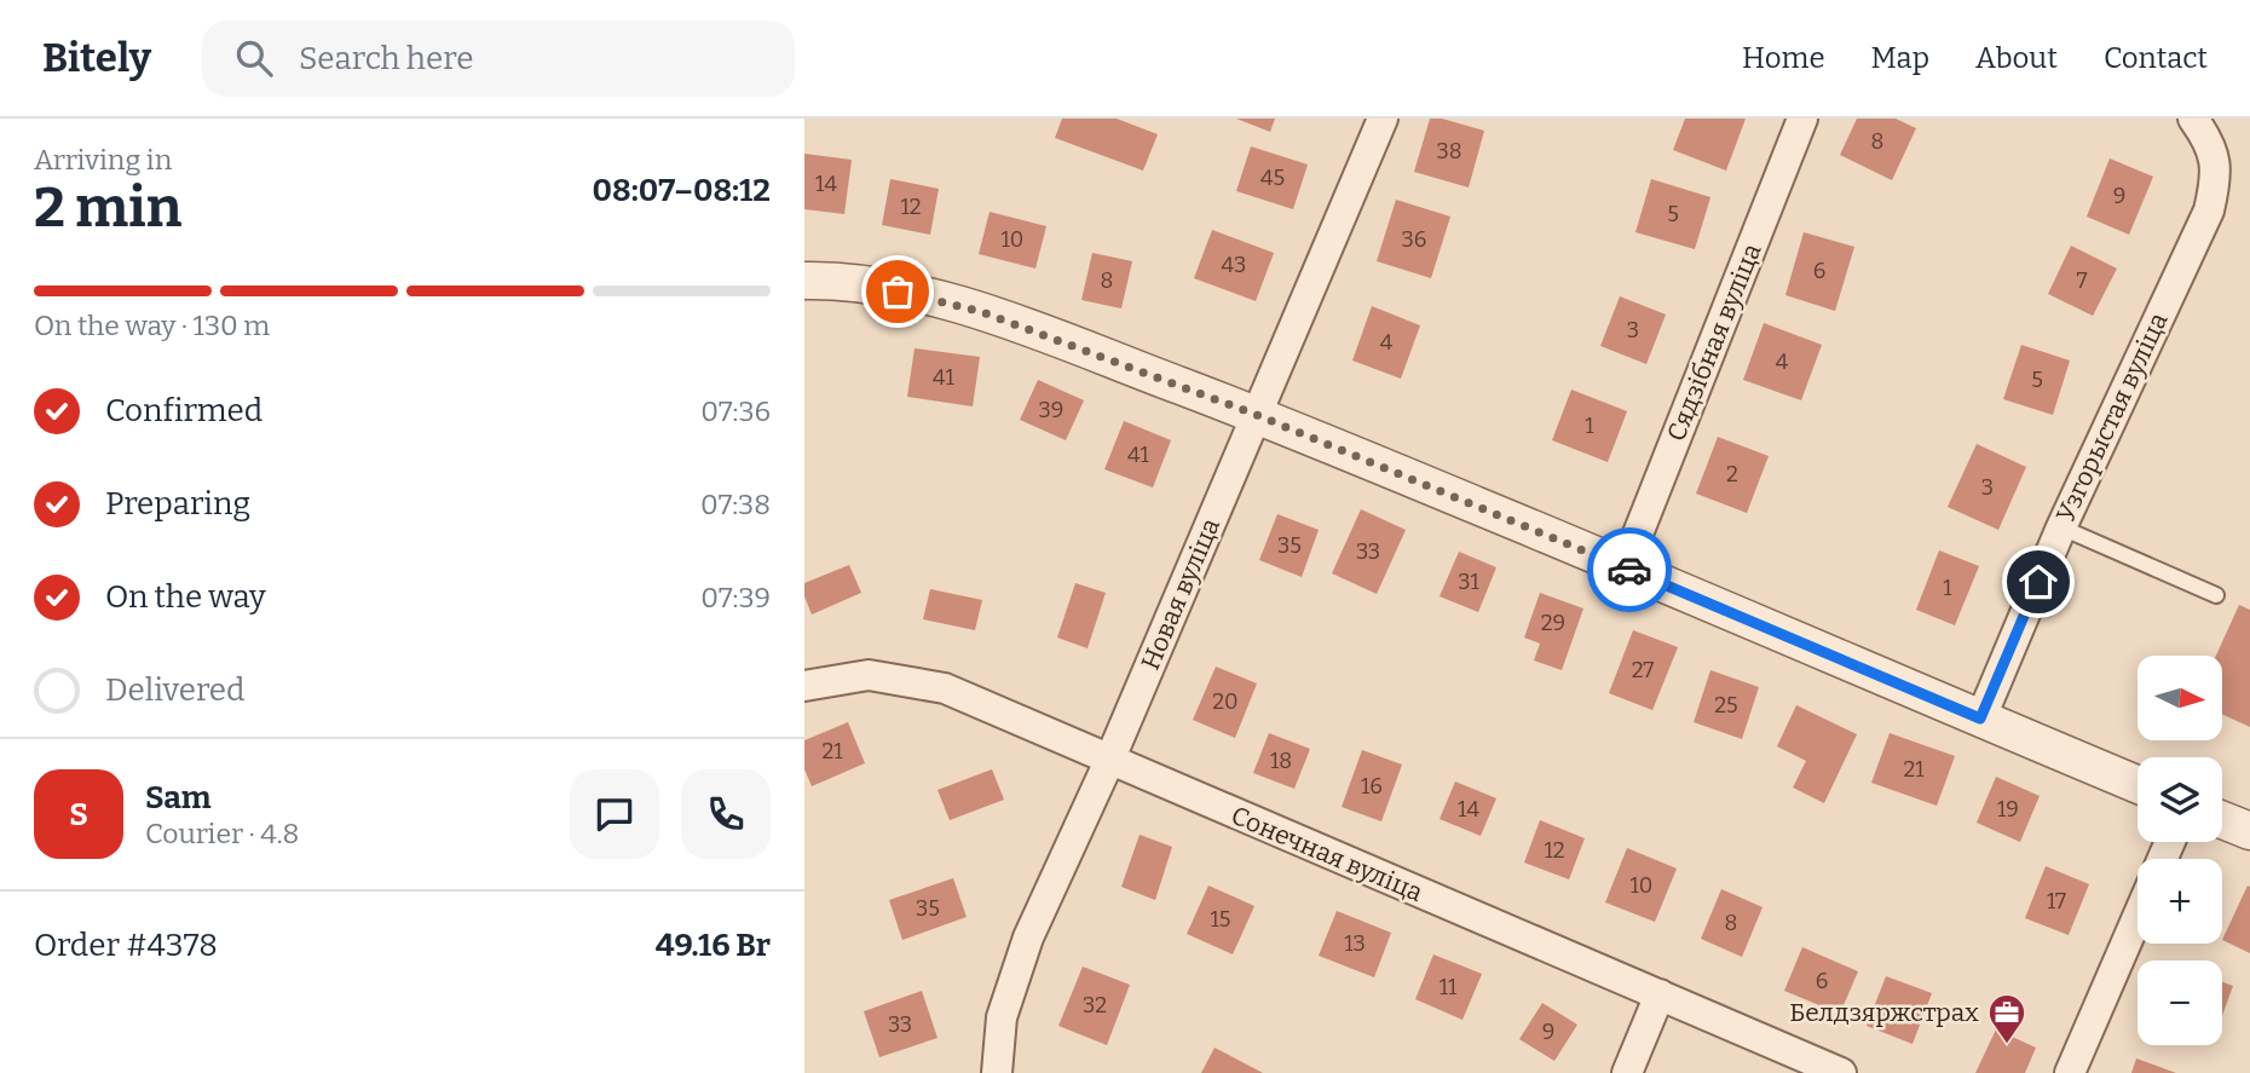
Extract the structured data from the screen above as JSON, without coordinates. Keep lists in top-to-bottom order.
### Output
{
  "streets": {
    "street": [
      "Сядзібная вуліца",
      "Узгорыстая вуліца",
      "Новая вуліца",
      "Сонечная вуліца"
    ]
  },
  "crossings": [
    ["Новая вуліца", "Сонечная вуліца"]
  ],
  "places": {
    "office": ["Белдзяржстрах"]
  },
  "house_numbers": [
    "8",
    "38",
    "45",
    "14",
    "9",
    "12",
    "5",
    "10",
    "36",
    "43",
    "6",
    "8",
    "7",
    "3",
    "4",
    "4",
    "41",
    "5",
    "39",
    "1",
    "41",
    "2",
    "3",
    "35",
    "33",
    "31",
    "1",
    "29",
    "27",
    "20",
    "25",
    "21",
    "18",
    "21",
    "16",
    "14",
    "19",
    "12",
    "10",
    "17",
    "35",
    "15",
    "8",
    "13",
    "6",
    "11",
    "32",
    "33",
    "9"
  ],
  "north": "right",
  "page": {
    "header": "Bitely",
    "search": "Search here",
    "nav": [
      "Home",
      "Map",
      "About",
      "Contact"
    ],
    "heading": ["2 min", "Arriving in", "08:07–08:12"],
    "panel": [
      "Sam",
      "Courier · 4.8",
      "Order #4378",
      "49.16 Br"
    ],
    "bar": "On the way · 130 m",
    "list": [
      ["Confirmed", "07:36"],
      ["Preparing", "07:38"],
      ["On the way", "07:39"],
      "Delivered"
    ],
    "map_buttons": ["+", "−"],
    "round": "S"
  }
}
